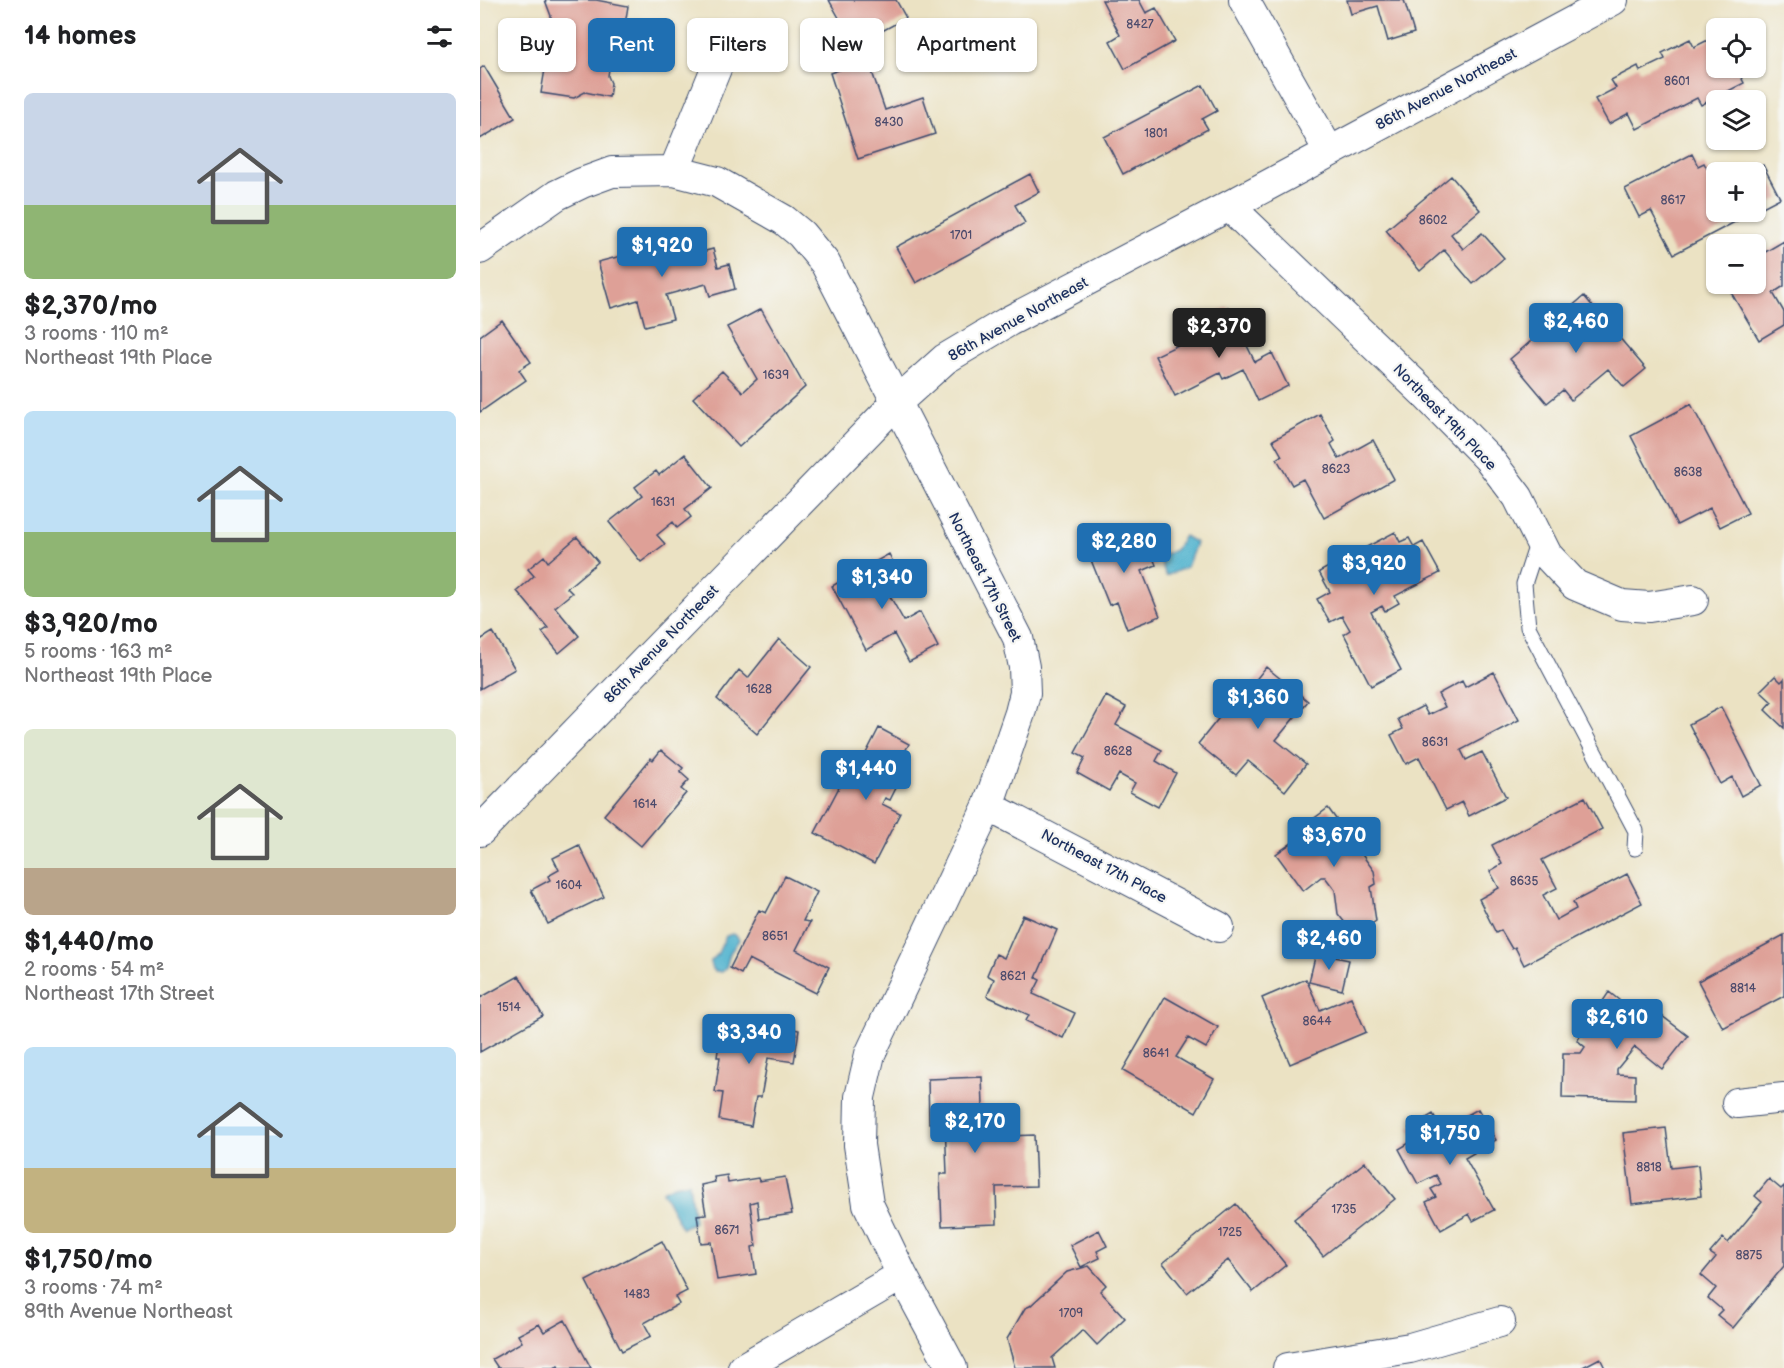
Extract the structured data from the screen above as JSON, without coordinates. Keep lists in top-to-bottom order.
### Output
{
  "streets": {
    "street": [
      "86th Avenue Northeast",
      "Northeast 19th Place",
      "Northeast 17th Street",
      "Northeast 17th Place"
    ]
  },
  "crossings": [
    ["86th Avenue Northeast", "Northeast 19th Place"],
    ["86th Avenue Northeast", "Northeast 17th Street"],
    ["Northeast 17th Street", "Northeast 17th Place"]
  ],
  "house_numbers": [
    "8427",
    "8601",
    "8430",
    "1801",
    "8617",
    "8602",
    "1701",
    "1639",
    "8623",
    "8638",
    "1631",
    "1628",
    "8631",
    "8628",
    "1614",
    "8635",
    "1604",
    "8651",
    "8621",
    "8814",
    "1514",
    "8644",
    "8641",
    "8818",
    "1735",
    "8671",
    "1725",
    "8875",
    "1483",
    "1709"
  ],
  "page": {
    "heading": "14 homes",
    "map_buttons": ["+", "−"],
    "chip": [
      "Buy",
      "Rent",
      "Filters",
      "New",
      "Apartment"
    ],
    "list": [
      {
        "name": "$2,370/mo",
        "note": "3 rooms · 110 m² · Northeast 19th Place"
      },
      {
        "name": "$3,920/mo",
        "note": "5 rooms · 163 m² · Northeast 19th Place"
      },
      {
        "name": "$1,440/mo",
        "note": "2 rooms · 54 m² · Northeast 17th Street"
      },
      {
        "name": "$1,750/mo",
        "note": "3 rooms · 74 m² · 89th Avenue Northeast"
      }
    ],
    "price": [
      "$1,920",
      "$2,460",
      "$2,370",
      "$2,280",
      "$3,920",
      "$1,340",
      "$1,360",
      "$1,440",
      "$3,670",
      "$2,460",
      "$2,610",
      "$3,340",
      "$2,170",
      "$1,750"
    ]
  }
}
